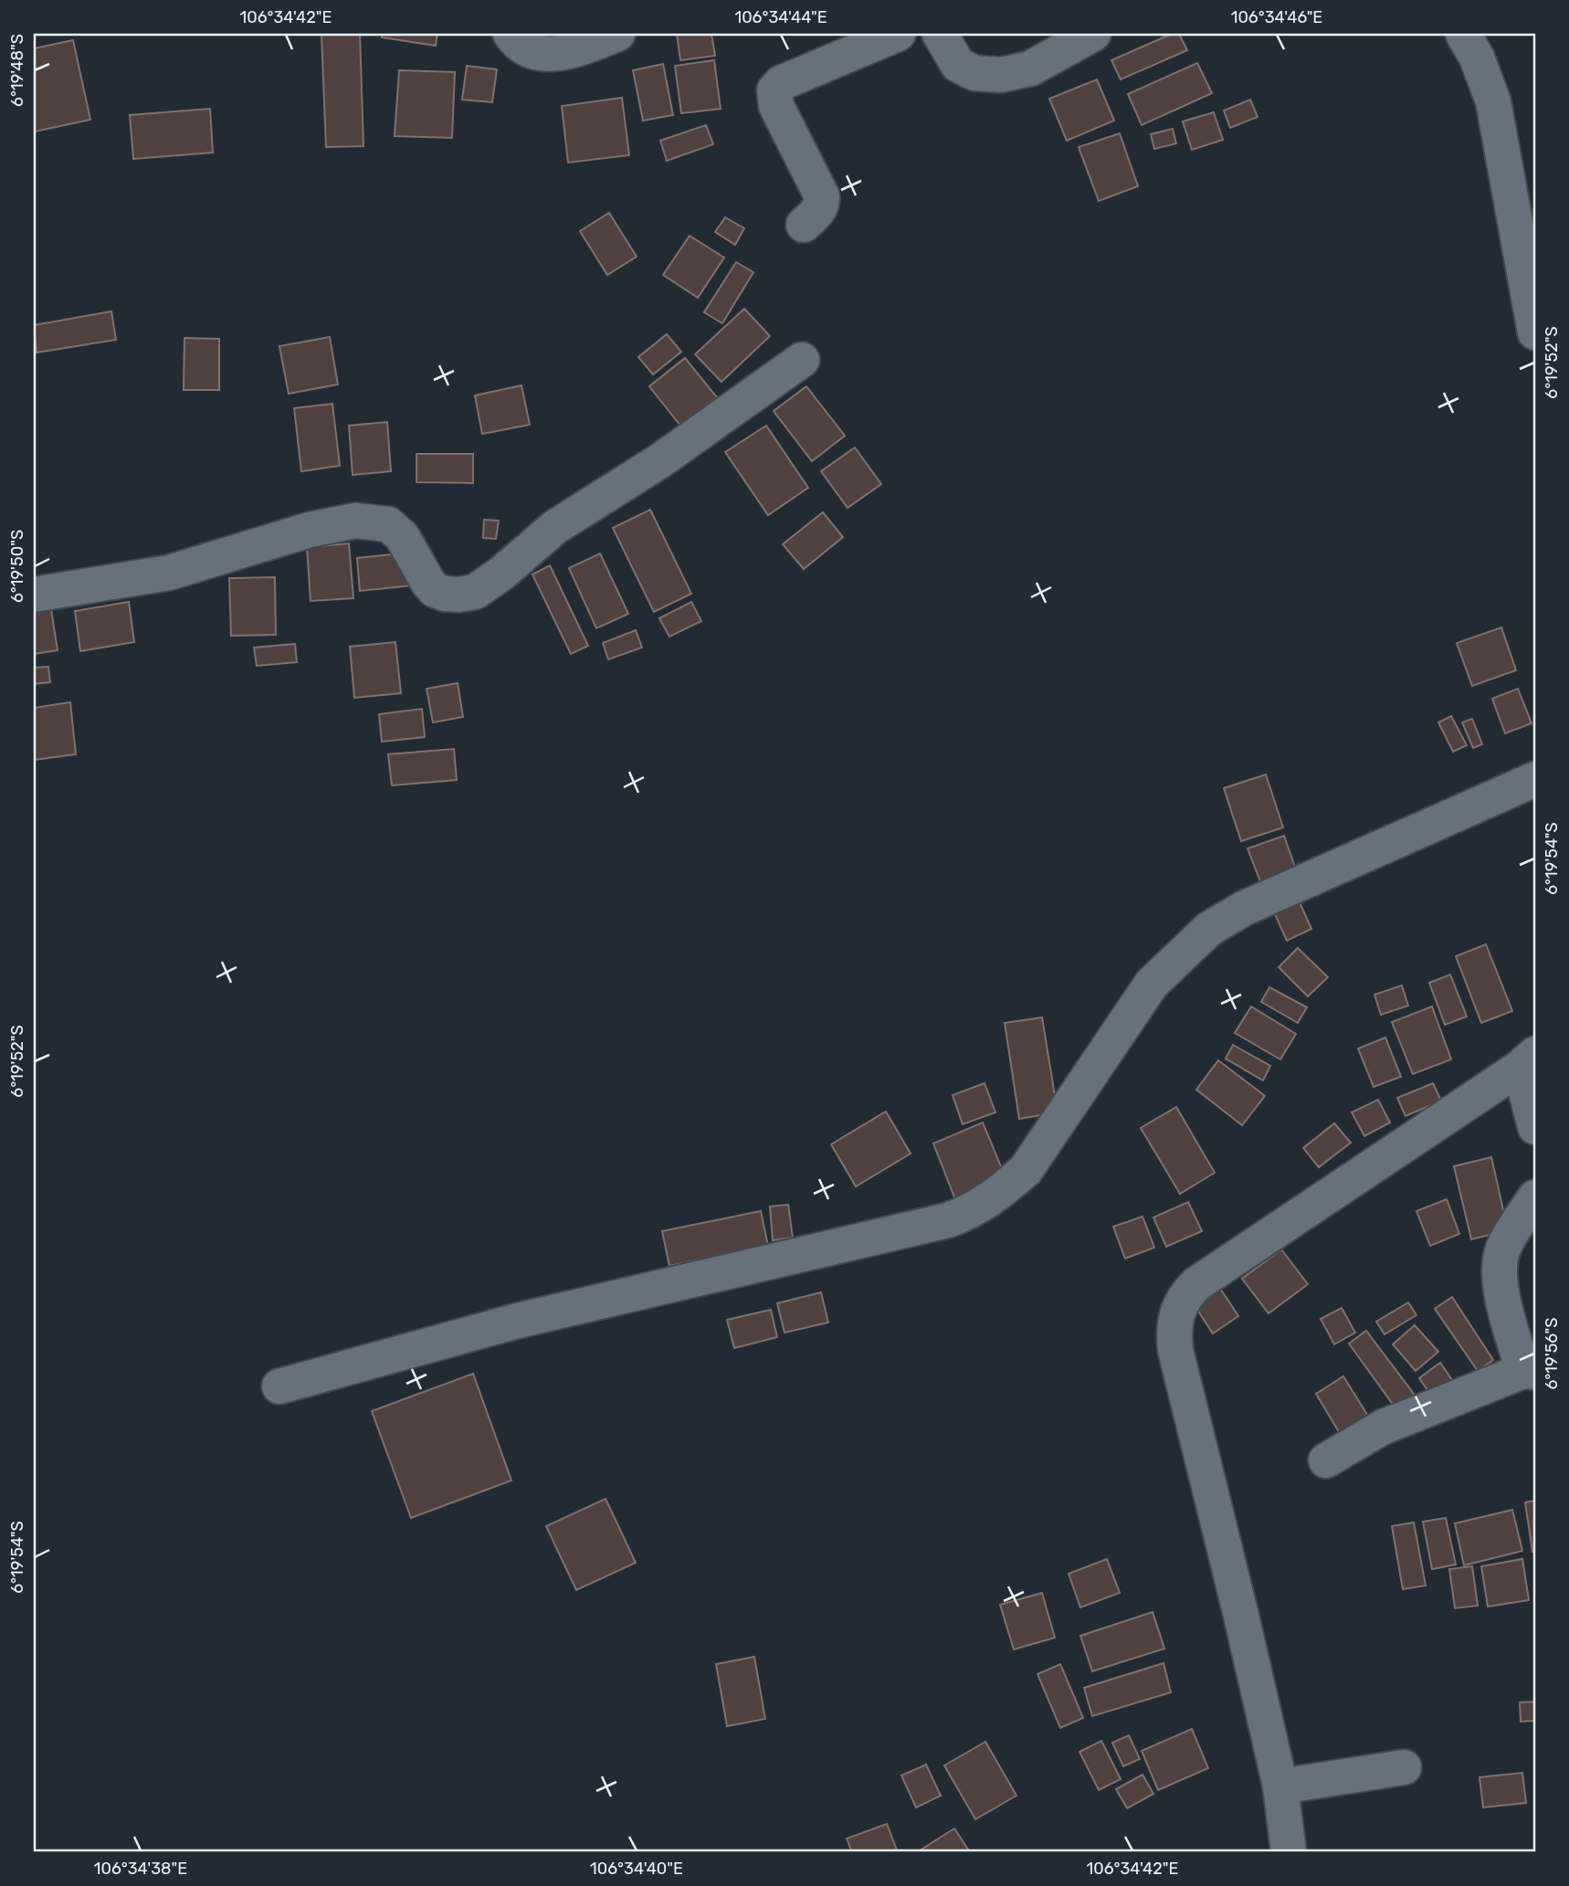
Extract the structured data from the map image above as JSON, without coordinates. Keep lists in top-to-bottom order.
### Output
{
  "coordinates": [
    "106°34'42\"E",
    "106°34'44\"E",
    "106°34'46\"E",
    "6°19'48\"S",
    "6°19'52\"S",
    "6°19'50\"S",
    "6°19'54\"S",
    "6°19'56\"S",
    "106°34'38\"E",
    "106°34'40\"E"
  ]
}
